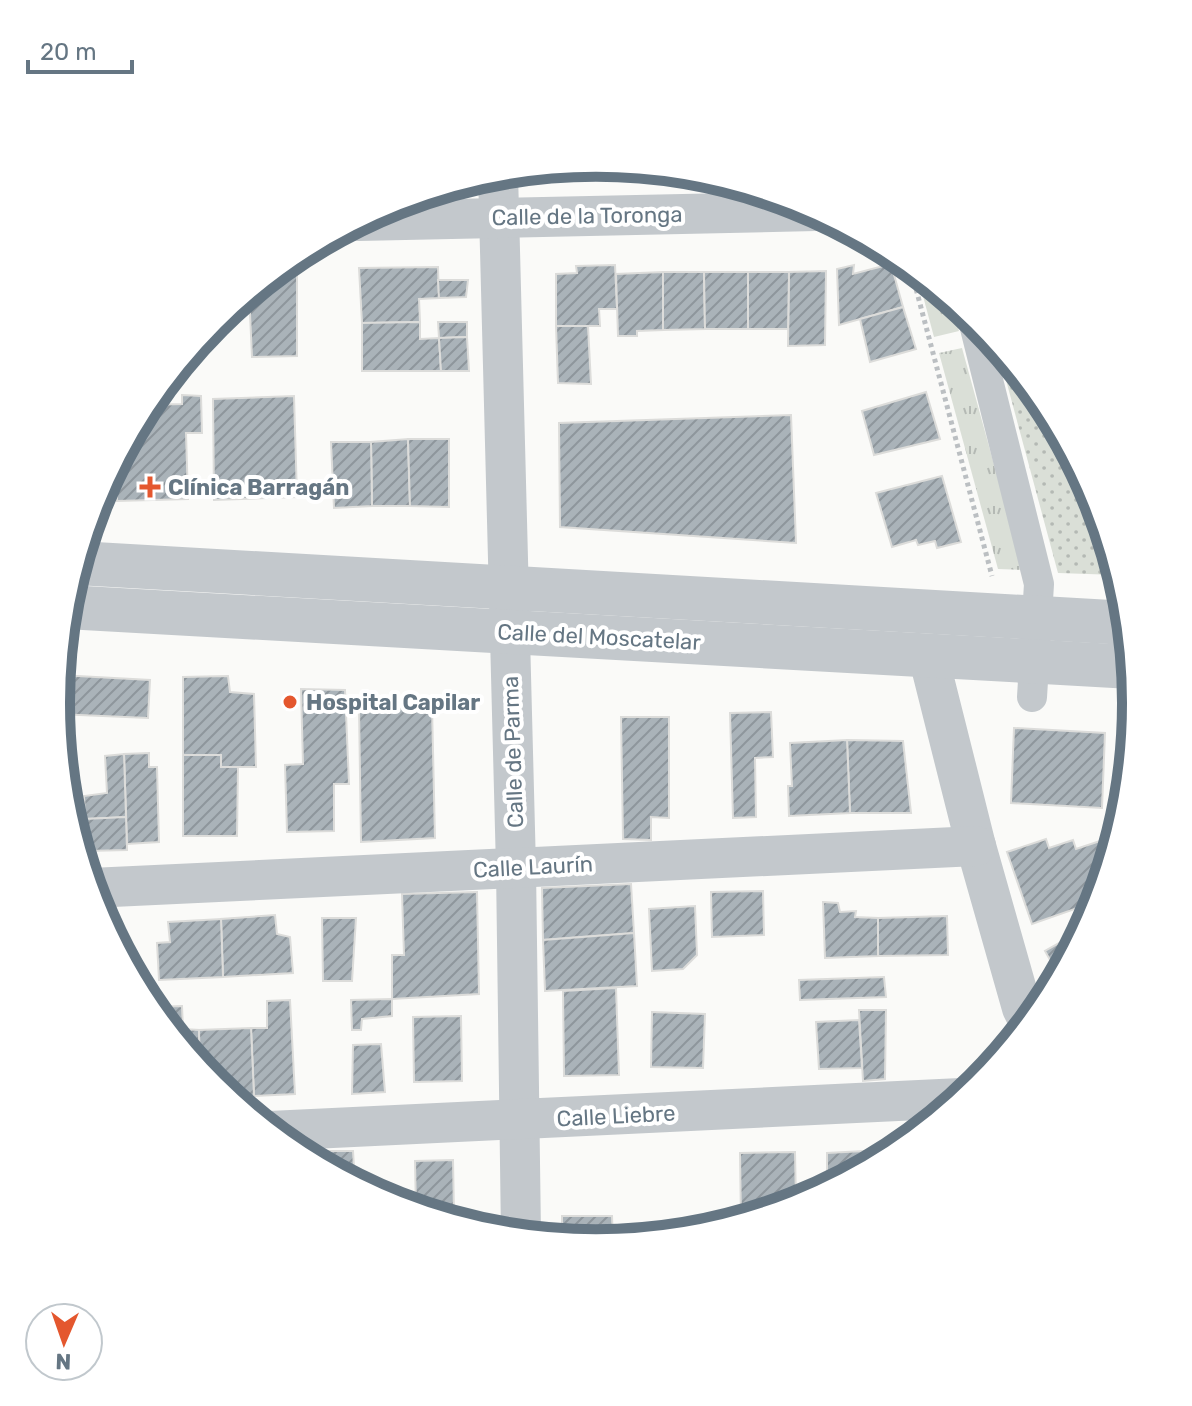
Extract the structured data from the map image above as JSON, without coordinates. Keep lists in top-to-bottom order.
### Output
{
  "streets": {
    "street": [
      "Calle de la Toronga",
      "Calle del Moscatelar",
      "Calle de Parma",
      "Calle Laurín",
      "Calle Liebre"
    ]
  },
  "crossings": [
    ["Calle de la Toronga", "Calle de Parma"],
    ["Calle del Moscatelar", "Calle de Parma"],
    ["Calle de Parma", "Calle Laurín"],
    ["Calle de Parma", "Calle Liebre"]
  ],
  "places": {
    "health": ["Clínica Barragán"],
    "other": ["Hospital Capilar"]
  },
  "scale_bar": "20 m",
  "north": "bottom"
}
